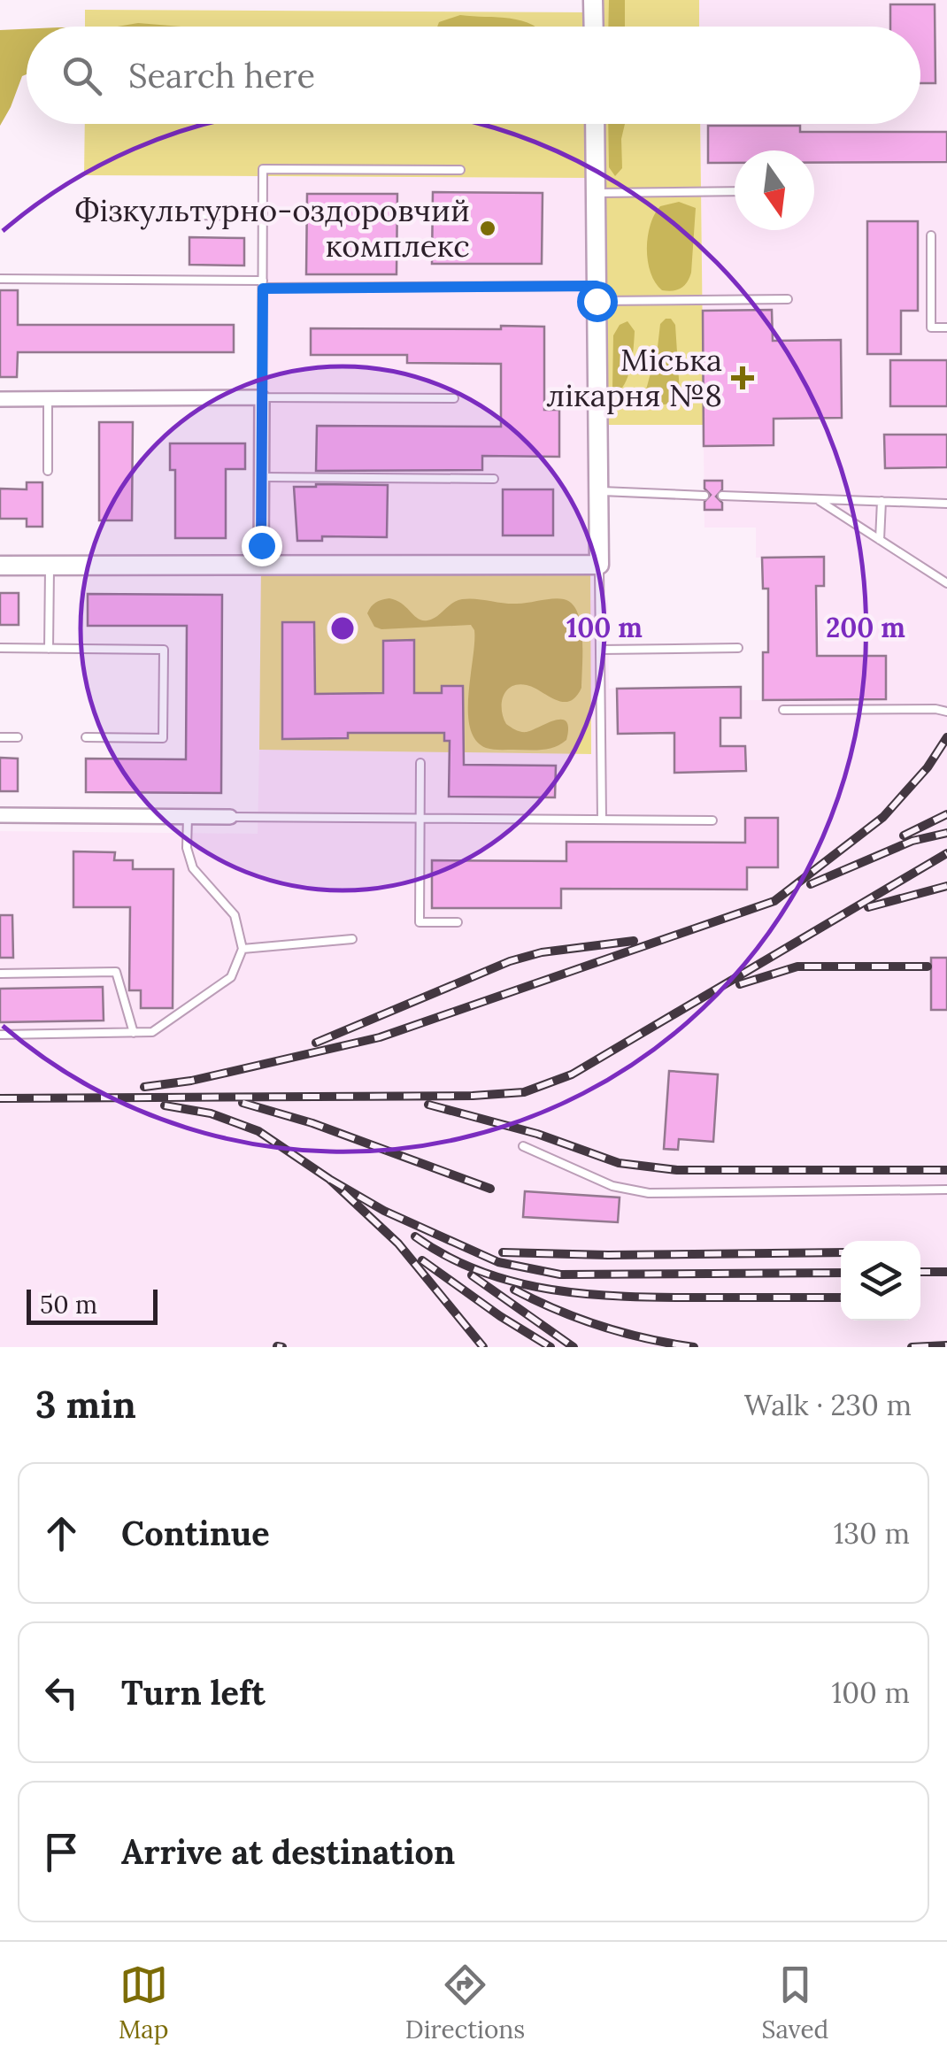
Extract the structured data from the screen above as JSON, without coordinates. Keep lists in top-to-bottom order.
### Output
{
  "places": {
    "other": ["Фізкультурно-оздоровчий комплекс"],
    "health": ["Міська лікарня №8"]
  },
  "scale_bar": "50 m",
  "north": "bottom",
  "page": {
    "search": "Search here",
    "scale": "50 m",
    "heading": ["3 min", "Walk · 230 m"],
    "list": [
      ["Continue", "130 m"],
      ["Turn left", "100 m"],
      "Arrive at destination"
    ],
    "nav": ["Map", "Directions", "Saved"]
  },
  "rings": ["100 m", "200 m"]
}
